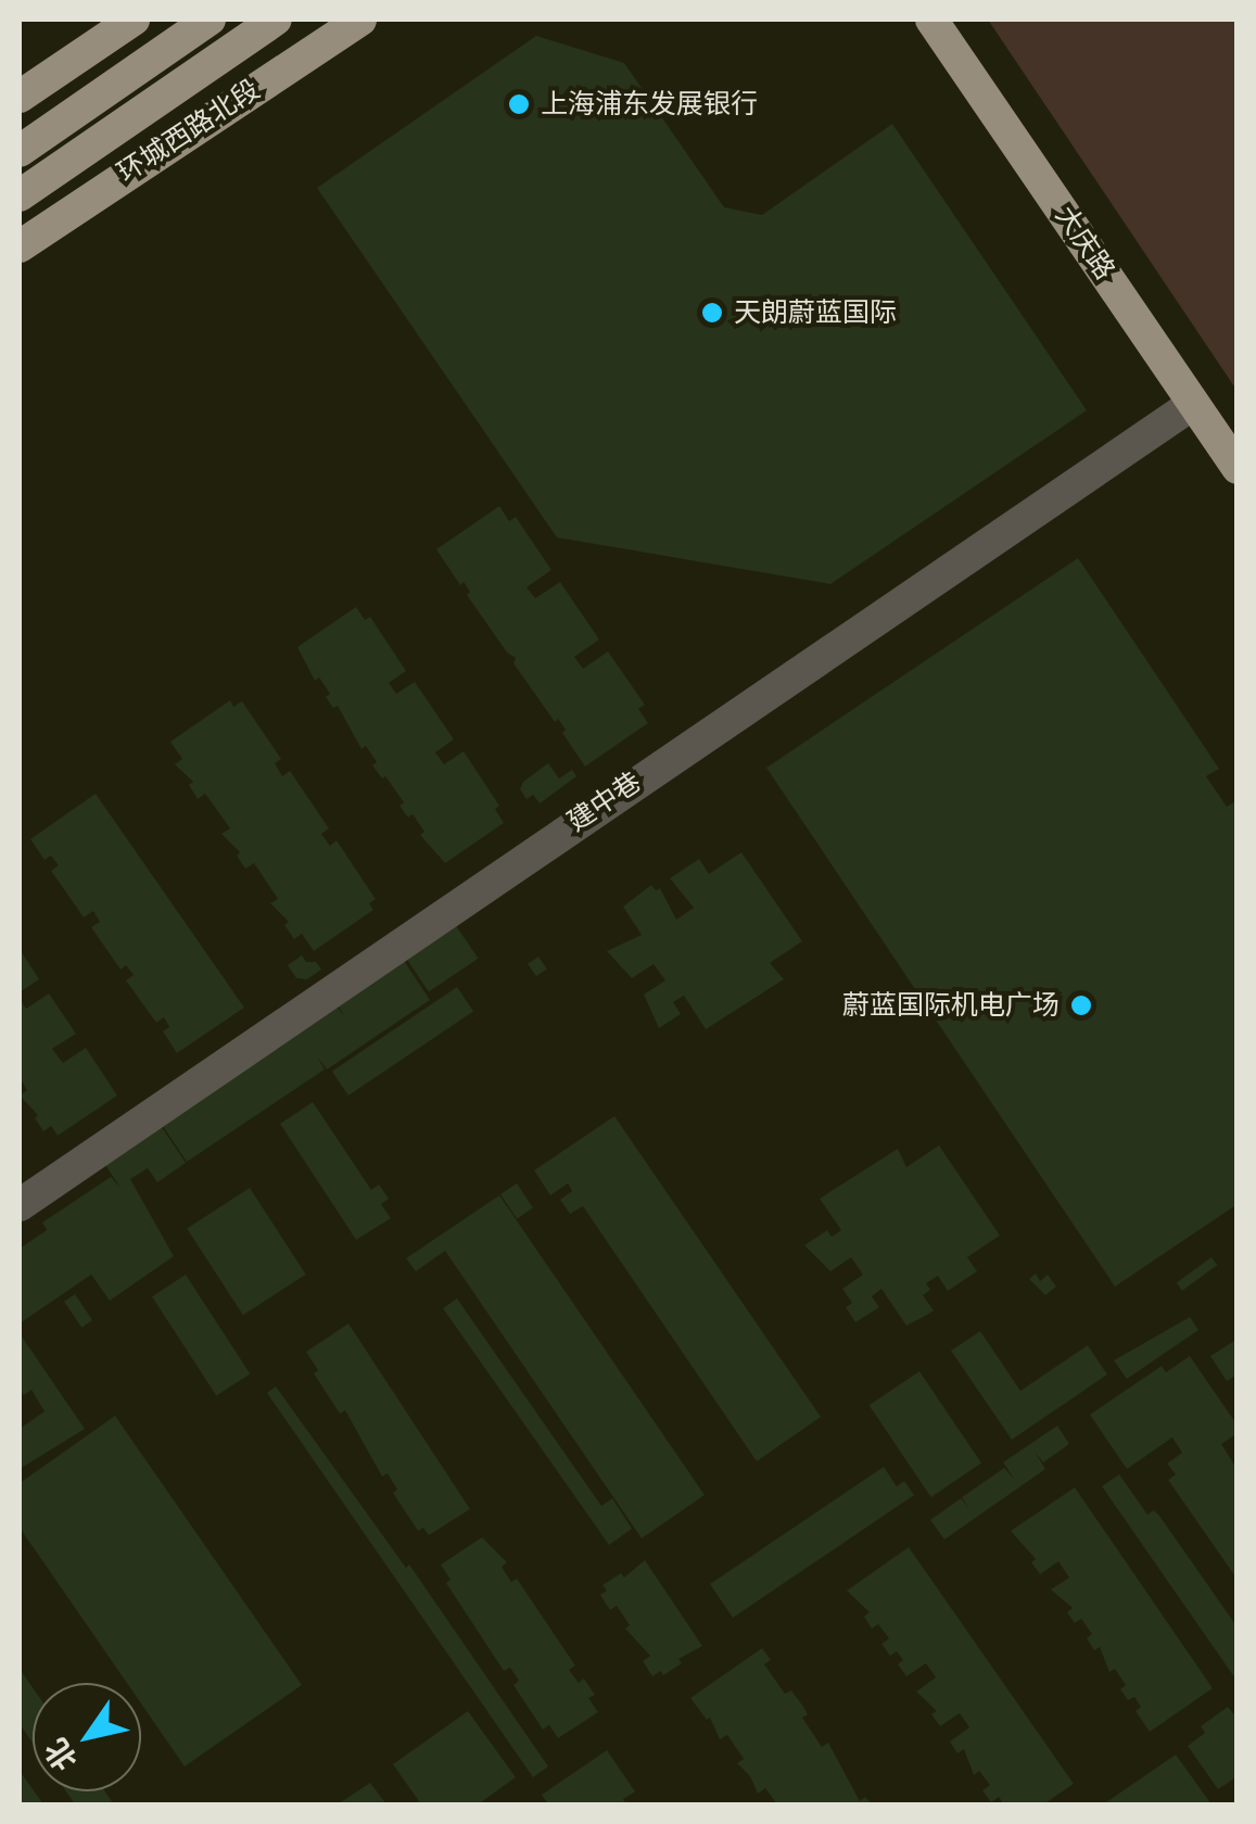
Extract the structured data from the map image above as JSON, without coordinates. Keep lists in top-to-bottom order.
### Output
{
  "streets": {
    "main road": ["环城西路北段", "大庆路"],
    "street": ["建中巷"]
  },
  "crossings": [
    ["大庆路", "建中巷"]
  ],
  "places": ["上海浦东发展银行", "天朗蔚蓝国际", "蔚蓝国际机电广场"],
  "north": "bottom left"
}
